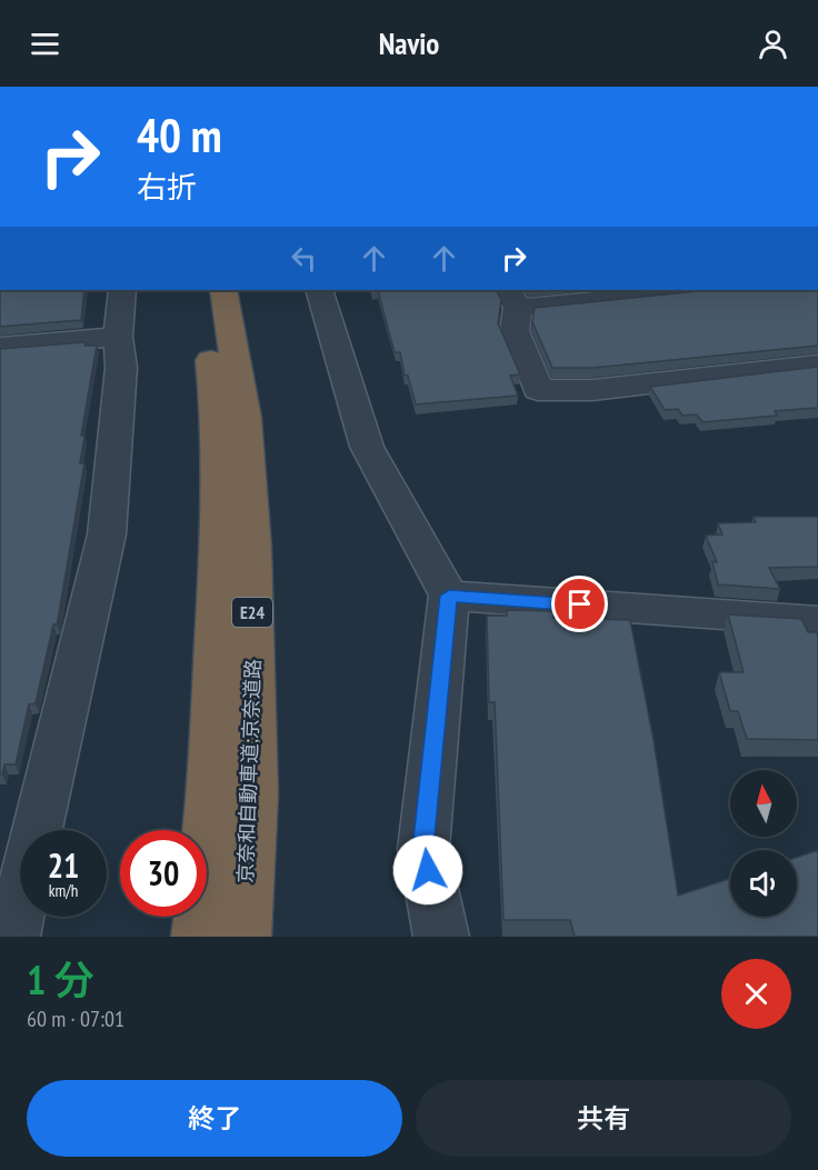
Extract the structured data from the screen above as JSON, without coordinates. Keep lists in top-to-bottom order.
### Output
{
  "streets": {
    "highway": ["E24", "京奈和自動車道;京奈道路"]
  },
  "north": "top",
  "page": {
    "header": "Navio",
    "turn": ["40 m", "右折"],
    "speed": "21 km/h",
    "limit": "30",
    "heading": ["1 分", "60 m · 07:01"],
    "buttons": ["終了", "共有"]
  }
}
